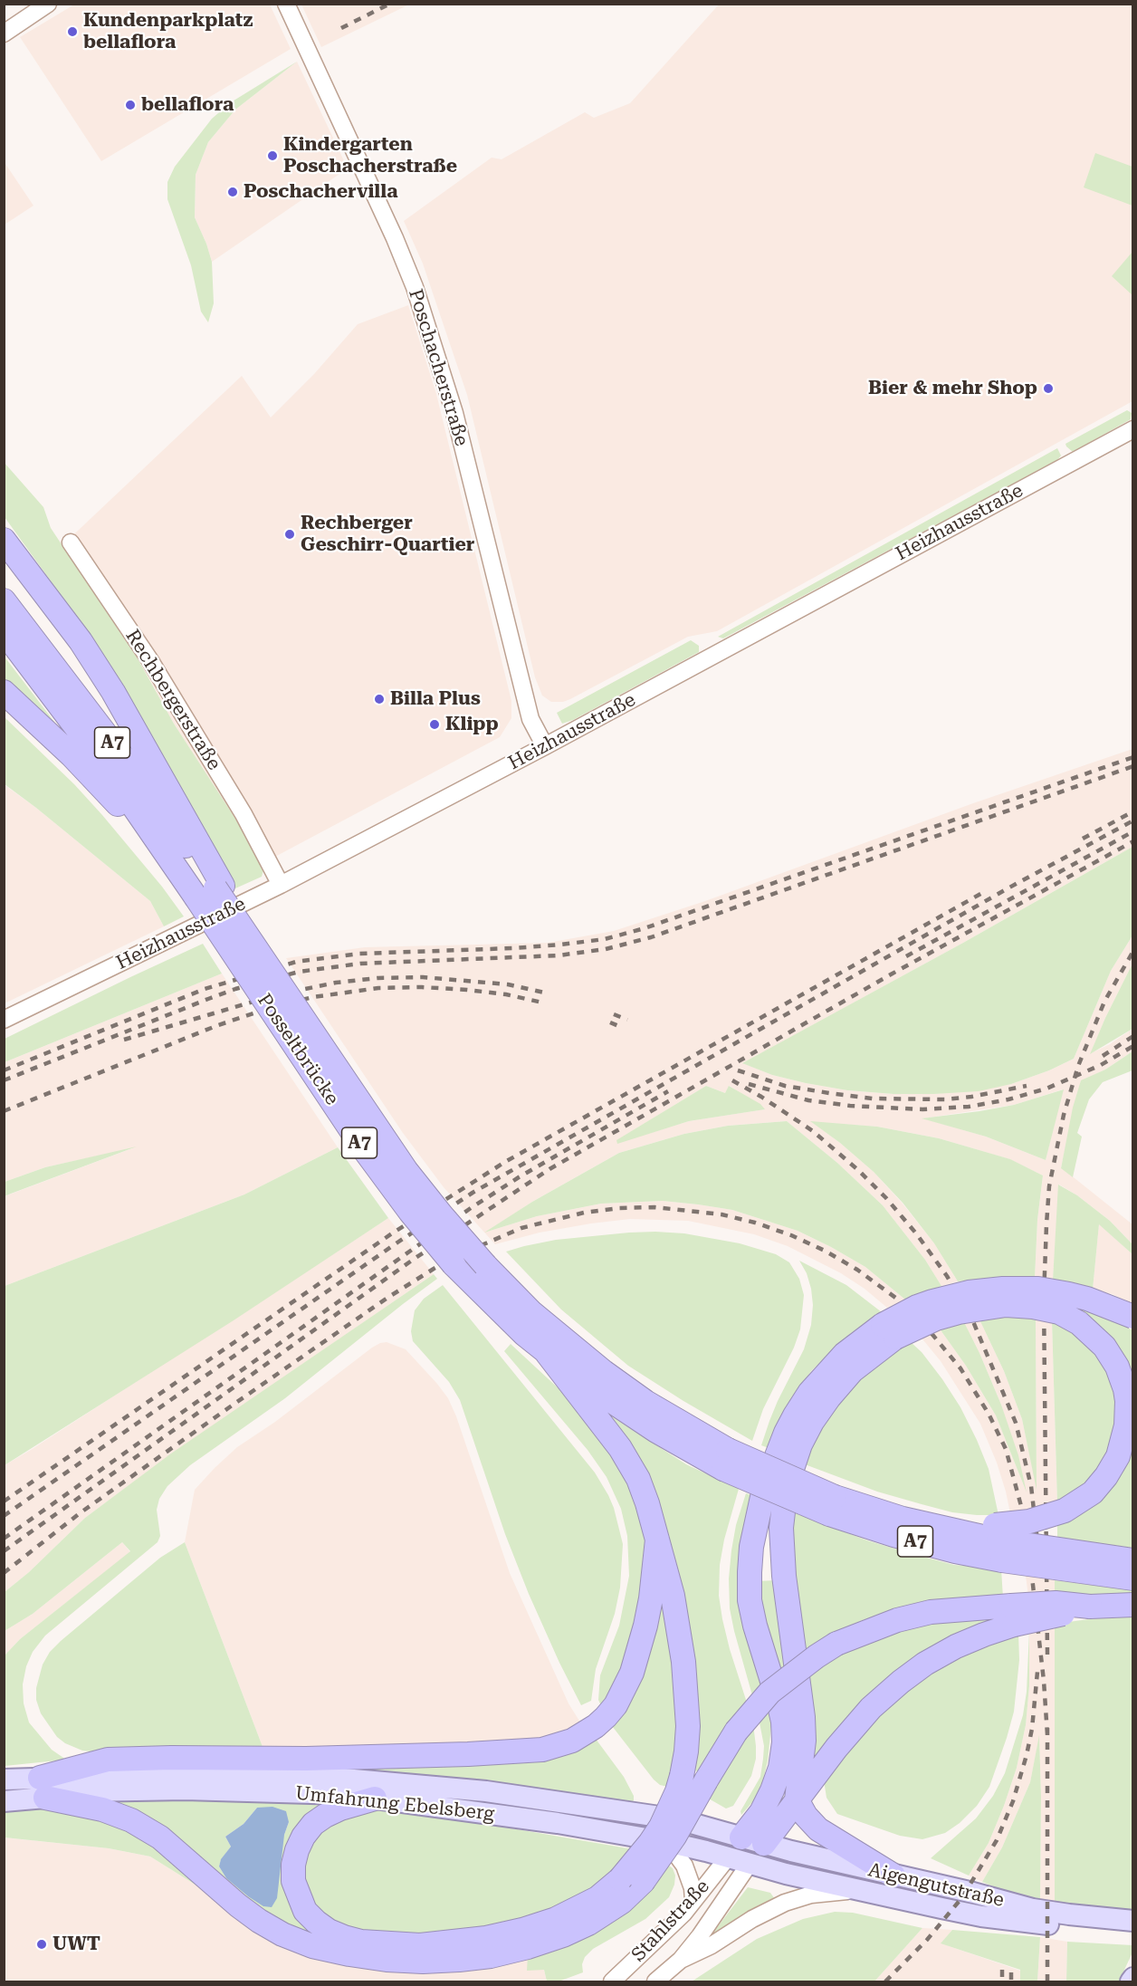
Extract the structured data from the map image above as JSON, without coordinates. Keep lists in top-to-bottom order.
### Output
{
  "streets": {
    "highway": ["A7", "Posseltbrücke"],
    "main road": ["Umfahrung Ebelsberg", "Aigengutstraße"],
    "street": [
      "Poschacherstraße",
      "Heizhausstraße",
      "Rechbergerstraße",
      "Stahlstraße"
    ]
  },
  "crossings": [
    ["Poschacherstraße", "Heizhausstraße"],
    ["Heizhausstraße", "Rechbergerstraße"],
    ["A7", "Posseltbrücke"],
    ["Umfahrung Ebelsberg", "Aigengutstraße"],
    ["Umfahrung Ebelsberg", "Stahlstraße"],
    ["Aigengutstraße", "Stahlstraße"]
  ],
  "places": [
    "Kundenparkplatz bellaflora",
    "bellaflora",
    "Kindergarten Poschacherstraße",
    "Poschachervilla",
    "Bier & mehr Shop",
    "Rechberger Geschirr-Quartier",
    "Billa Plus",
    "Klipp",
    "UWT"
  ]
}
